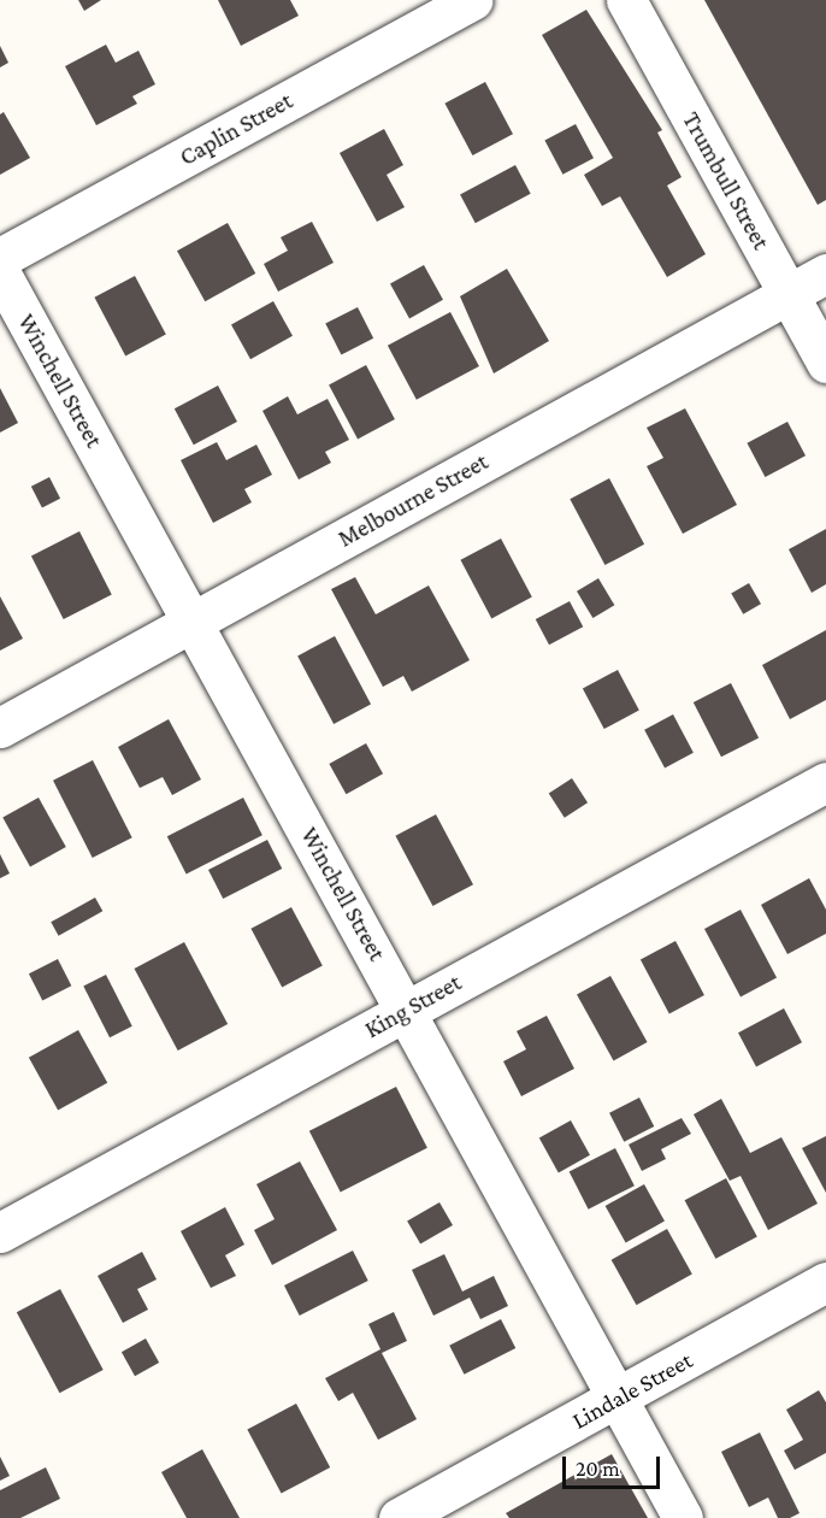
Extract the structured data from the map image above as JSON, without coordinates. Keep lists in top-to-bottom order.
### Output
{
  "streets": {
    "street": [
      "Caplin Street",
      "Trumbull Street",
      "Winchell Street",
      "Melbourne Street",
      "King Street",
      "Lindale Street"
    ]
  },
  "crossings": [
    ["Trumbull Street", "Melbourne Street"],
    ["Winchell Street", "Melbourne Street"],
    ["Winchell Street", "King Street"],
    ["Winchell Street", "Lindale Street"]
  ],
  "scale_bar": "20 m"
}
